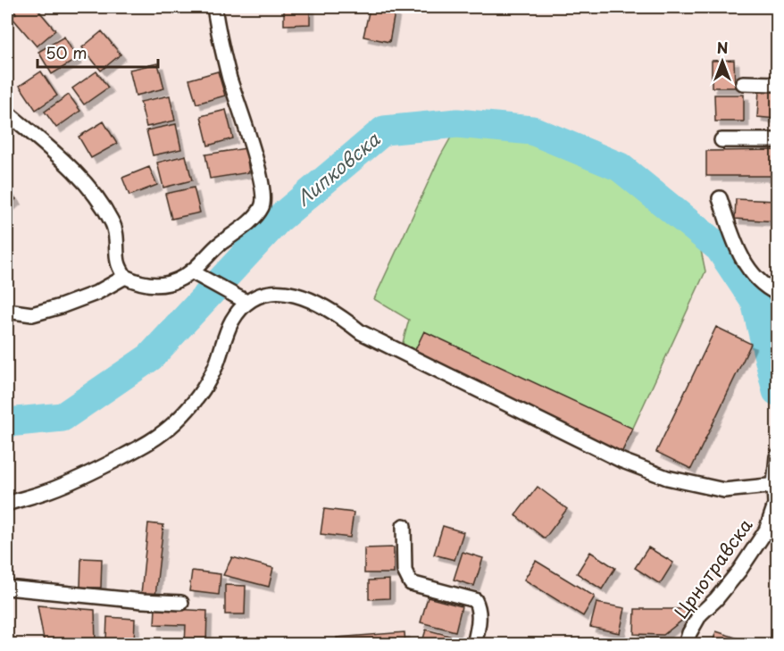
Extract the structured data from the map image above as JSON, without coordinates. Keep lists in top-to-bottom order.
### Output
{
  "streets": {
    "street": ["Црнотравска"]
  },
  "water": ["Липковска"],
  "scale_bar": "50 m",
  "north": "top"
}
